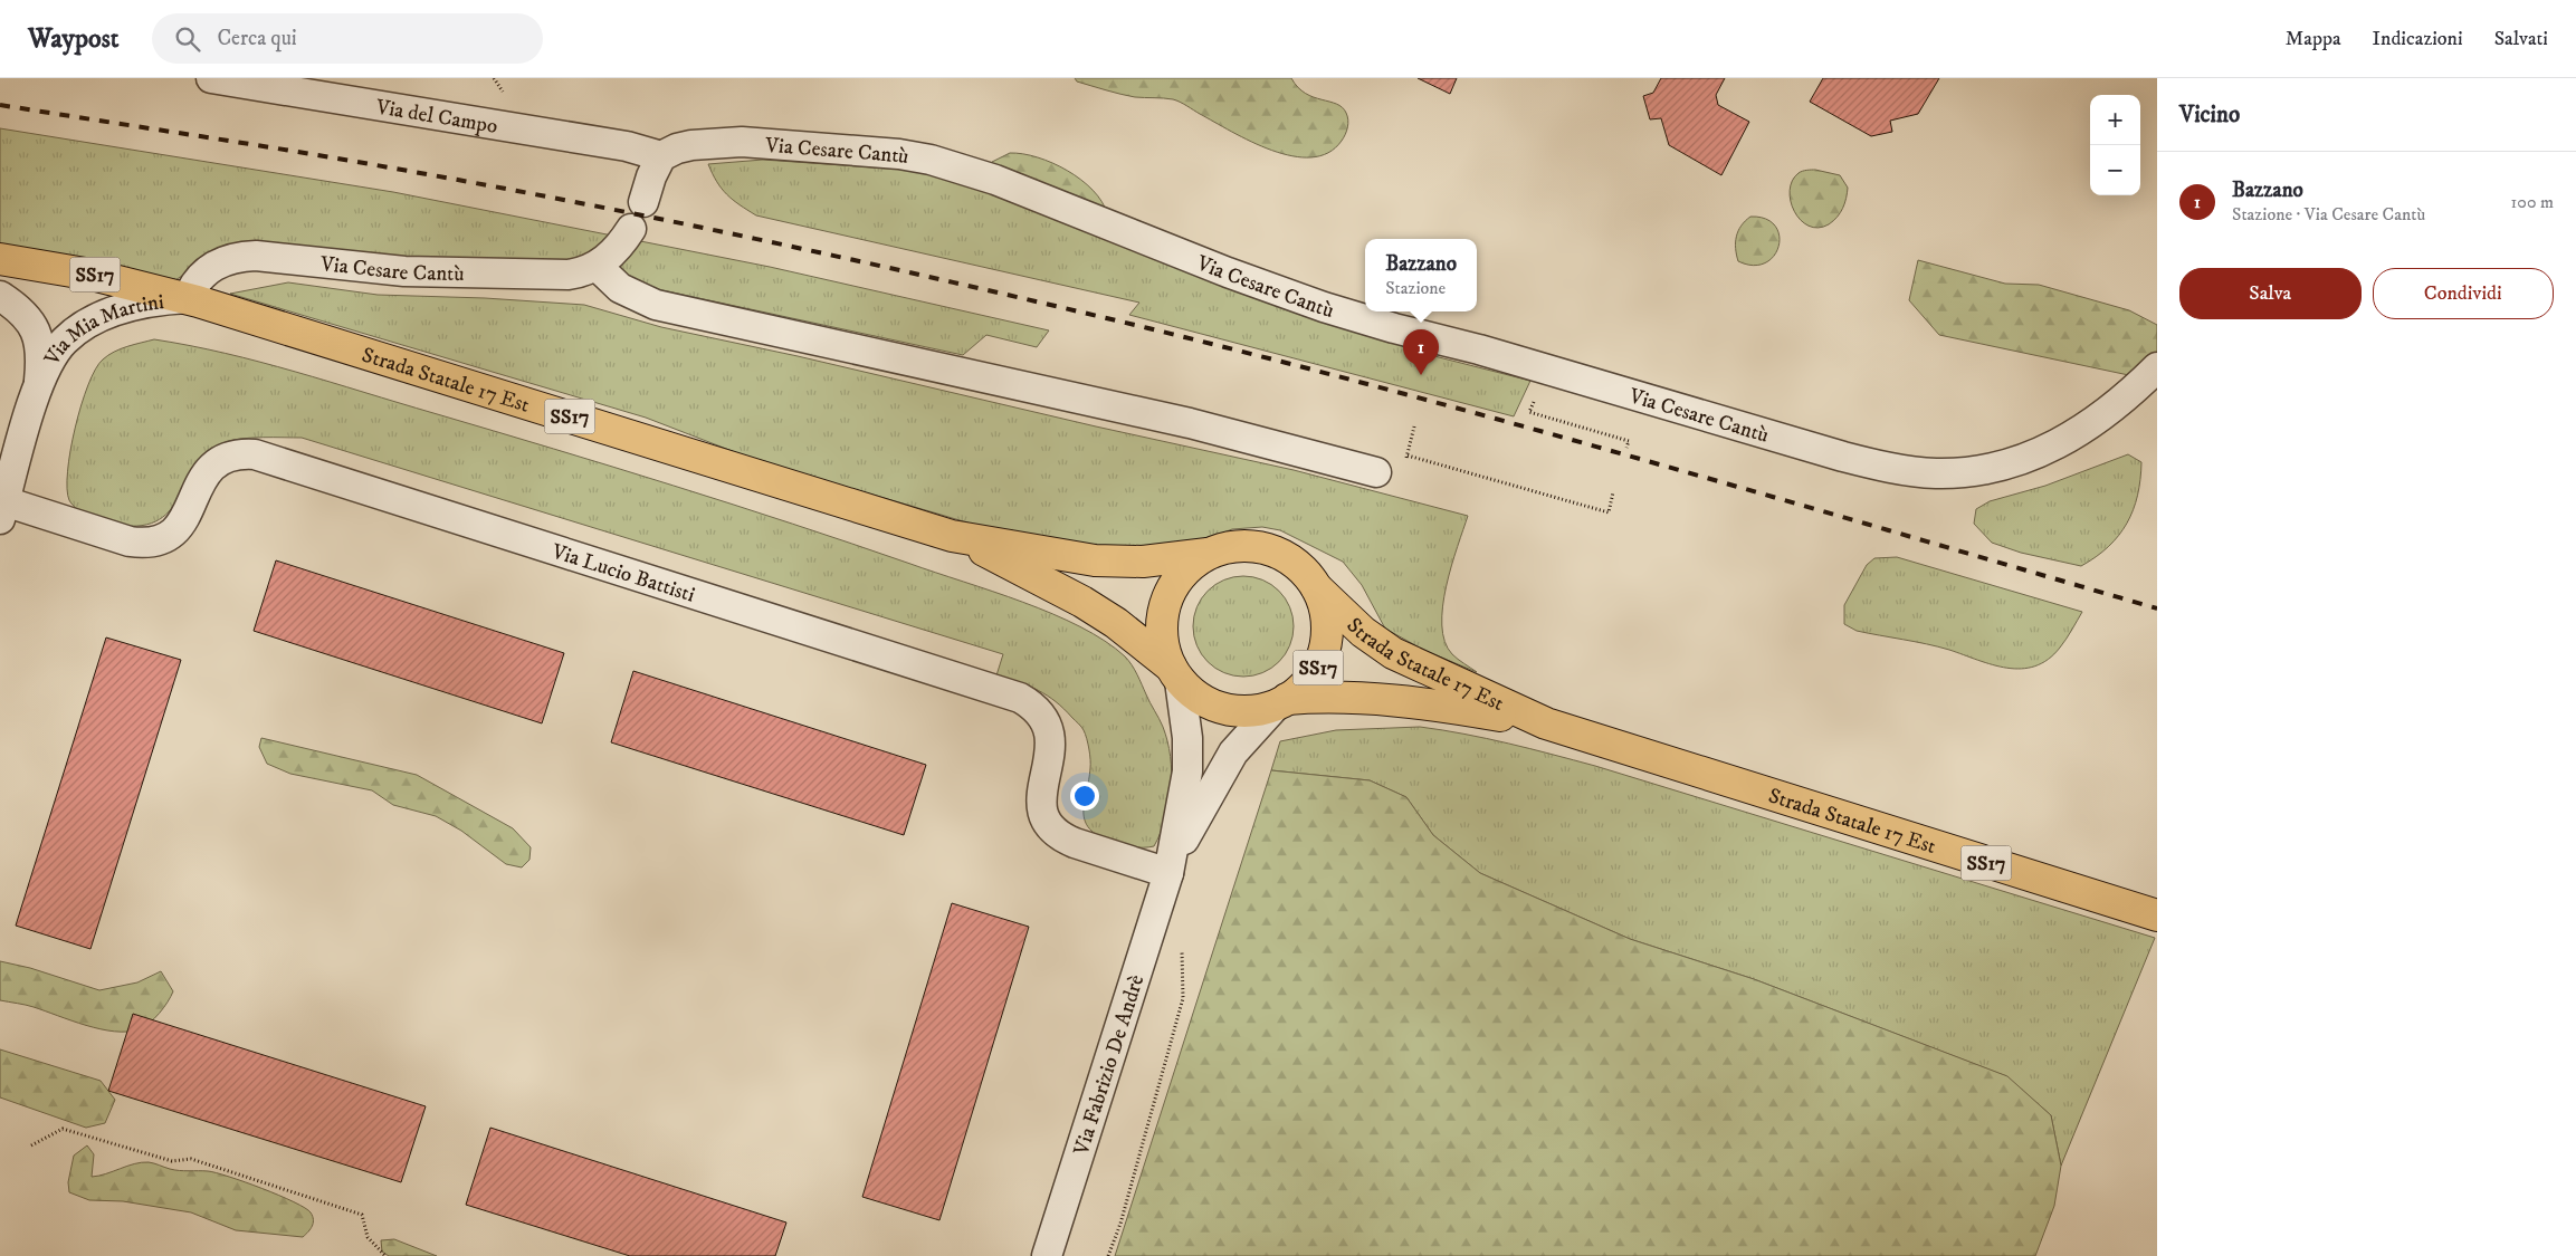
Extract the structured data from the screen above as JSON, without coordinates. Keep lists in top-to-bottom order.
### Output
{
  "streets": {
    "main road": ["SS17", "Strada Statale 17 Est"],
    "street": [
      "Via del Campo",
      "Via Cesare Cantù",
      "Via Mia Martini",
      "Via Lucio Battisti",
      "Via Fabrizio De Andrè"
    ]
  },
  "crossings": [
    ["Via del Campo", "Via Cesare Cantù"],
    ["Via Cesare Cantù", "Via Mia Martini"],
    ["Via Cesare Cantù", "Strada Statale 17 Est"],
    ["SS17", "Strada Statale 17 Est"],
    ["SS17", "Via Fabrizio De Andrè"],
    ["Via Mia Martini", "Strada Statale 17 Est"],
    ["Via Mia Martini", "Via Lucio Battisti"],
    ["Strada Statale 17 Est", "Via Fabrizio De Andrè"],
    ["Via Lucio Battisti", "Via Fabrizio De Andrè"]
  ],
  "page": {
    "header": "Waypost",
    "search": "Cerca qui",
    "nav": ["Mappa", "Indicazioni", "Salvati"],
    "heading": "Vicino",
    "map_buttons": ["+", "−"],
    "list": [
      {
        "mark": "1",
        "name": "Bazzano",
        "note": "Stazione · Via Cesare Cantù",
        "value": "100 m"
      }
    ],
    "popup": ["Bazzano", "Stazione"],
    "buttons": ["Salva", "Condividi"],
    "pins": "1"
  }
}
